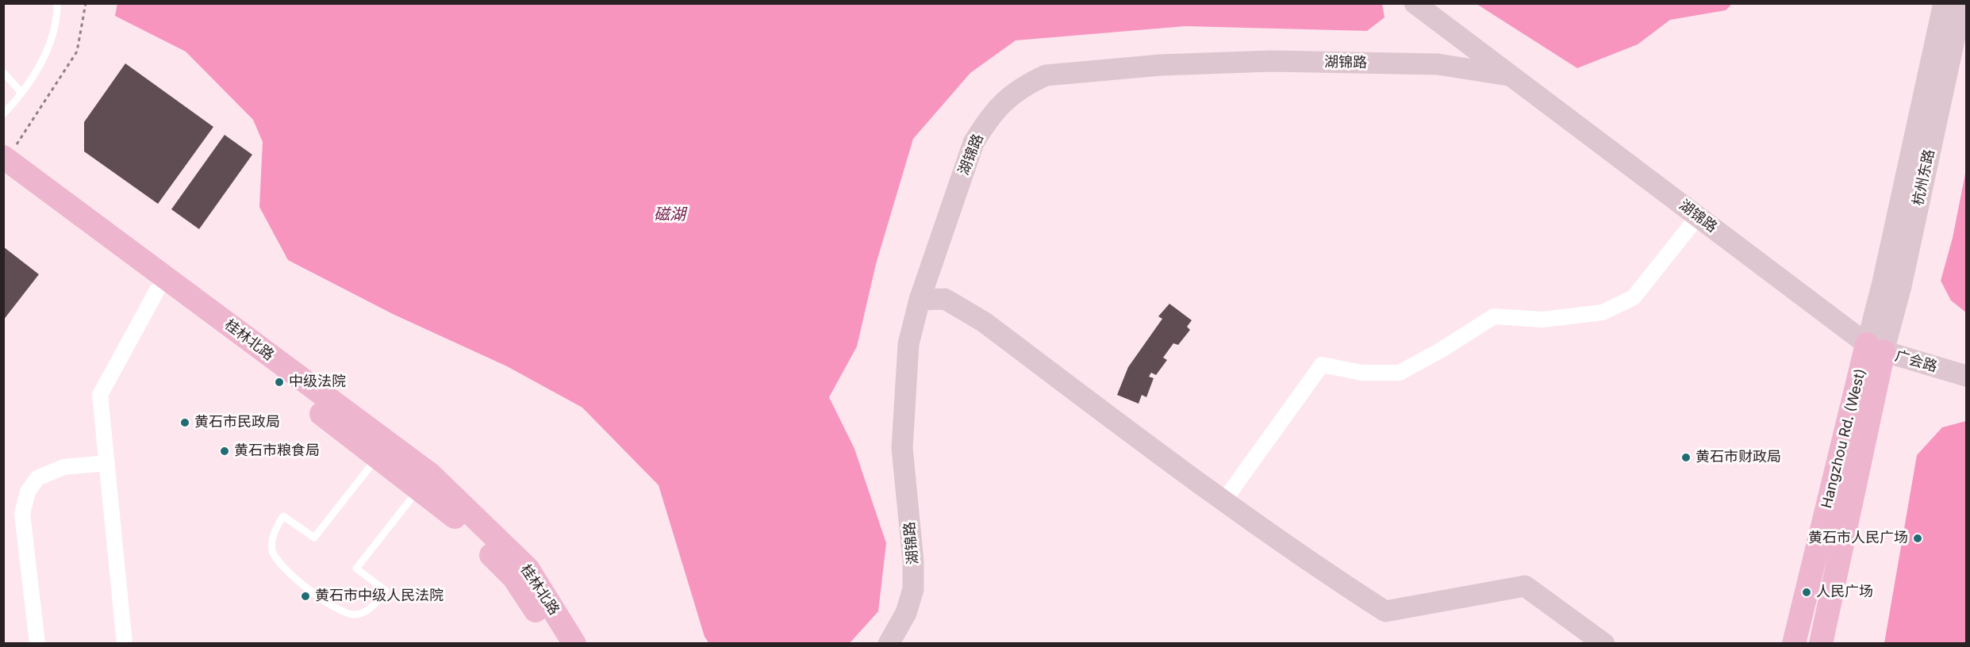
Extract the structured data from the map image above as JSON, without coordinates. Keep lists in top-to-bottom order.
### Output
{
  "streets": {
    "main road": ["桂林北路", "Hangzhou Rd. (West)"],
    "street": ["湖锦路", "杭州东路", "广会路"]
  },
  "crossings": [
    ["湖锦路", "杭州东路"],
    ["湖锦路", "广会路"],
    ["湖锦路", "Hangzhou Rd. (West)"],
    ["杭州东路", "广会路"],
    ["杭州东路", "Hangzhou Rd. (West)"],
    ["广会路", "Hangzhou Rd. (West)"]
  ],
  "water": ["磁湖"],
  "places": [
    "中级法院",
    "黄石市民政局",
    "黄石市粮食局",
    "黄石市财政局",
    "黄石市人民广场",
    "人民广场",
    "黄石市中级人民法院"
  ]
}
